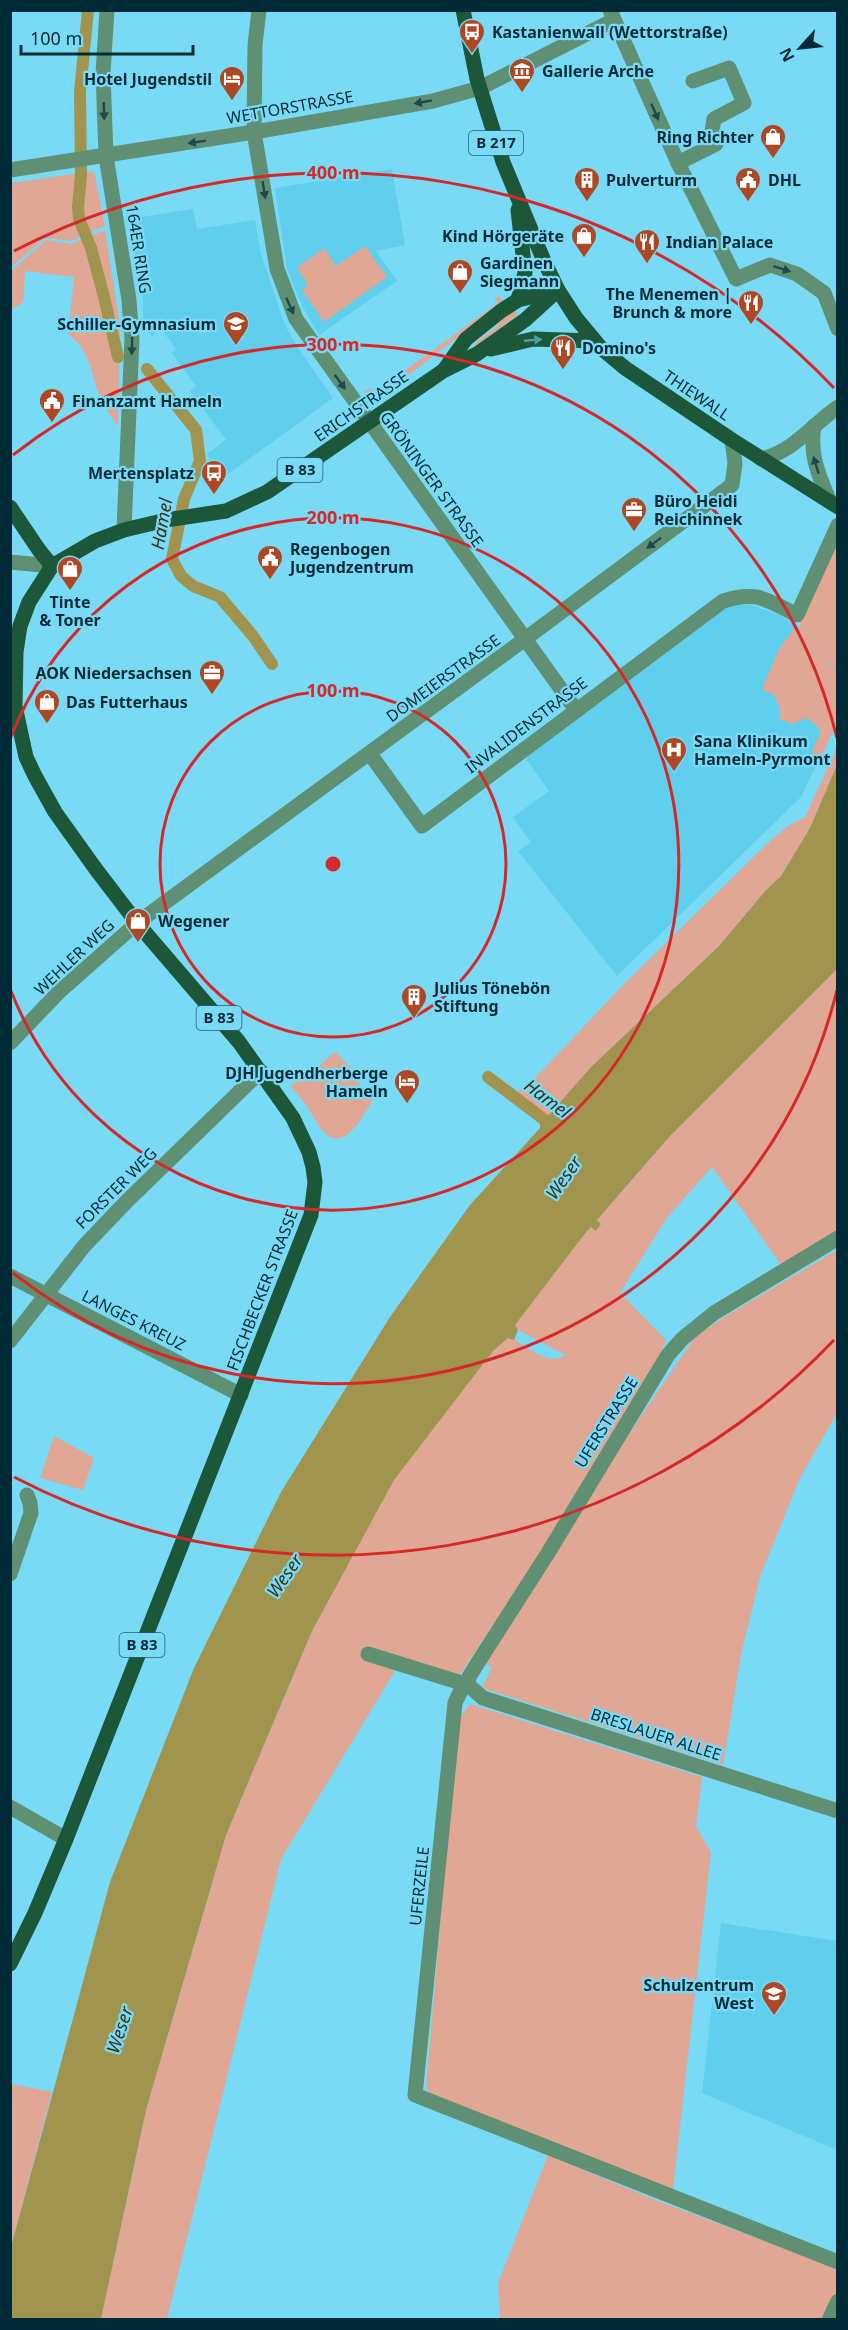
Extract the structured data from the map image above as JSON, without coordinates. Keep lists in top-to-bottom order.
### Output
{
  "streets": {
    "main road": [
      "B 217",
      "THIEWALL",
      "ERICHSTRASSE",
      "B 83",
      "FISCHBECKER STRASSE"
    ],
    "street": [
      "WETTORSTRASSE",
      "164ER RING",
      "GRÖNINGER STRASSE",
      "DOMEIERSTRASSE",
      "INVALIDENSTRASSE",
      "WEHLER WEG",
      "FORSTER WEG",
      "LANGES KREUZ",
      "UFERSTRASSE",
      "BRESLAUER ALLEE",
      "UFERZEILE"
    ]
  },
  "crossings": [
    ["WETTORSTRASSE", "B 217"],
    ["WETTORSTRASSE", "164ER RING"],
    ["WETTORSTRASSE", "GRÖNINGER STRASSE"],
    ["B 217", "THIEWALL"],
    ["B 217", "ERICHSTRASSE"],
    ["164ER RING", "ERICHSTRASSE"],
    ["164ER RING", "B 83"],
    ["THIEWALL", "ERICHSTRASSE"],
    ["THIEWALL", "B 83"],
    ["THIEWALL", "DOMEIERSTRASSE"],
    ["ERICHSTRASSE", "B 83"],
    ["ERICHSTRASSE", "GRÖNINGER STRASSE"],
    ["B 83", "FISCHBECKER STRASSE"],
    ["GRÖNINGER STRASSE", "DOMEIERSTRASSE"],
    ["GRÖNINGER STRASSE", "INVALIDENSTRASSE"],
    ["DOMEIERSTRASSE", "INVALIDENSTRASSE"],
    ["DOMEIERSTRASSE", "WEHLER WEG"],
    ["DOMEIERSTRASSE", "FISCHBECKER STRASSE"],
    ["WEHLER WEG", "FISCHBECKER STRASSE"],
    ["FORSTER WEG", "FISCHBECKER STRASSE"],
    ["FORSTER WEG", "LANGES KREUZ"],
    ["FISCHBECKER STRASSE", "LANGES KREUZ"],
    ["UFERSTRASSE", "BRESLAUER ALLEE"],
    ["UFERSTRASSE", "UFERZEILE"],
    ["BRESLAUER ALLEE", "UFERZEILE"]
  ],
  "one_way": [
    "WETTORSTRASSE",
    "164ER RING",
    "GRÖNINGER STRASSE",
    "DOMEIERSTRASSE"
  ],
  "water": ["Hamel", "Weser"],
  "places": {
    "bus stop": ["Kastanienwall (Wettorstraße)", "Mertensplatz"],
    "museum": ["Gallerie Arche"],
    "hotel": ["Hotel Jugendstil", "DJH Jugendherberge Hameln"],
    "shop": [
      "Ring Richter",
      "Kind Hörgeräte",
      "Gardinen Siegmann",
      "Tinte & Toner",
      "Das Futterhaus",
      "Wegener"
    ],
    "building": ["Pulverturm", "Julius Tönebön Stiftung"],
    "public building": ["DHL", "Finanzamt Hameln", "Regenbogen Jugendzentrum"],
    "restaurant": ["Indian Palace", "The Menemen | Brunch & more", "Domino's"],
    "school or university": ["Schiller-Gymnasium", "Schulzentrum West"],
    "office": ["Büro Heidi Reichinnek", "AOK Niedersachsen"],
    "hospital": ["Sana Klinikum Hameln-Pyrmont"]
  },
  "scale_bar": "100 m",
  "north": "bottom left",
  "rings": [
    "400 m",
    "300 m",
    "200 m",
    "100 m"
  ]
}
